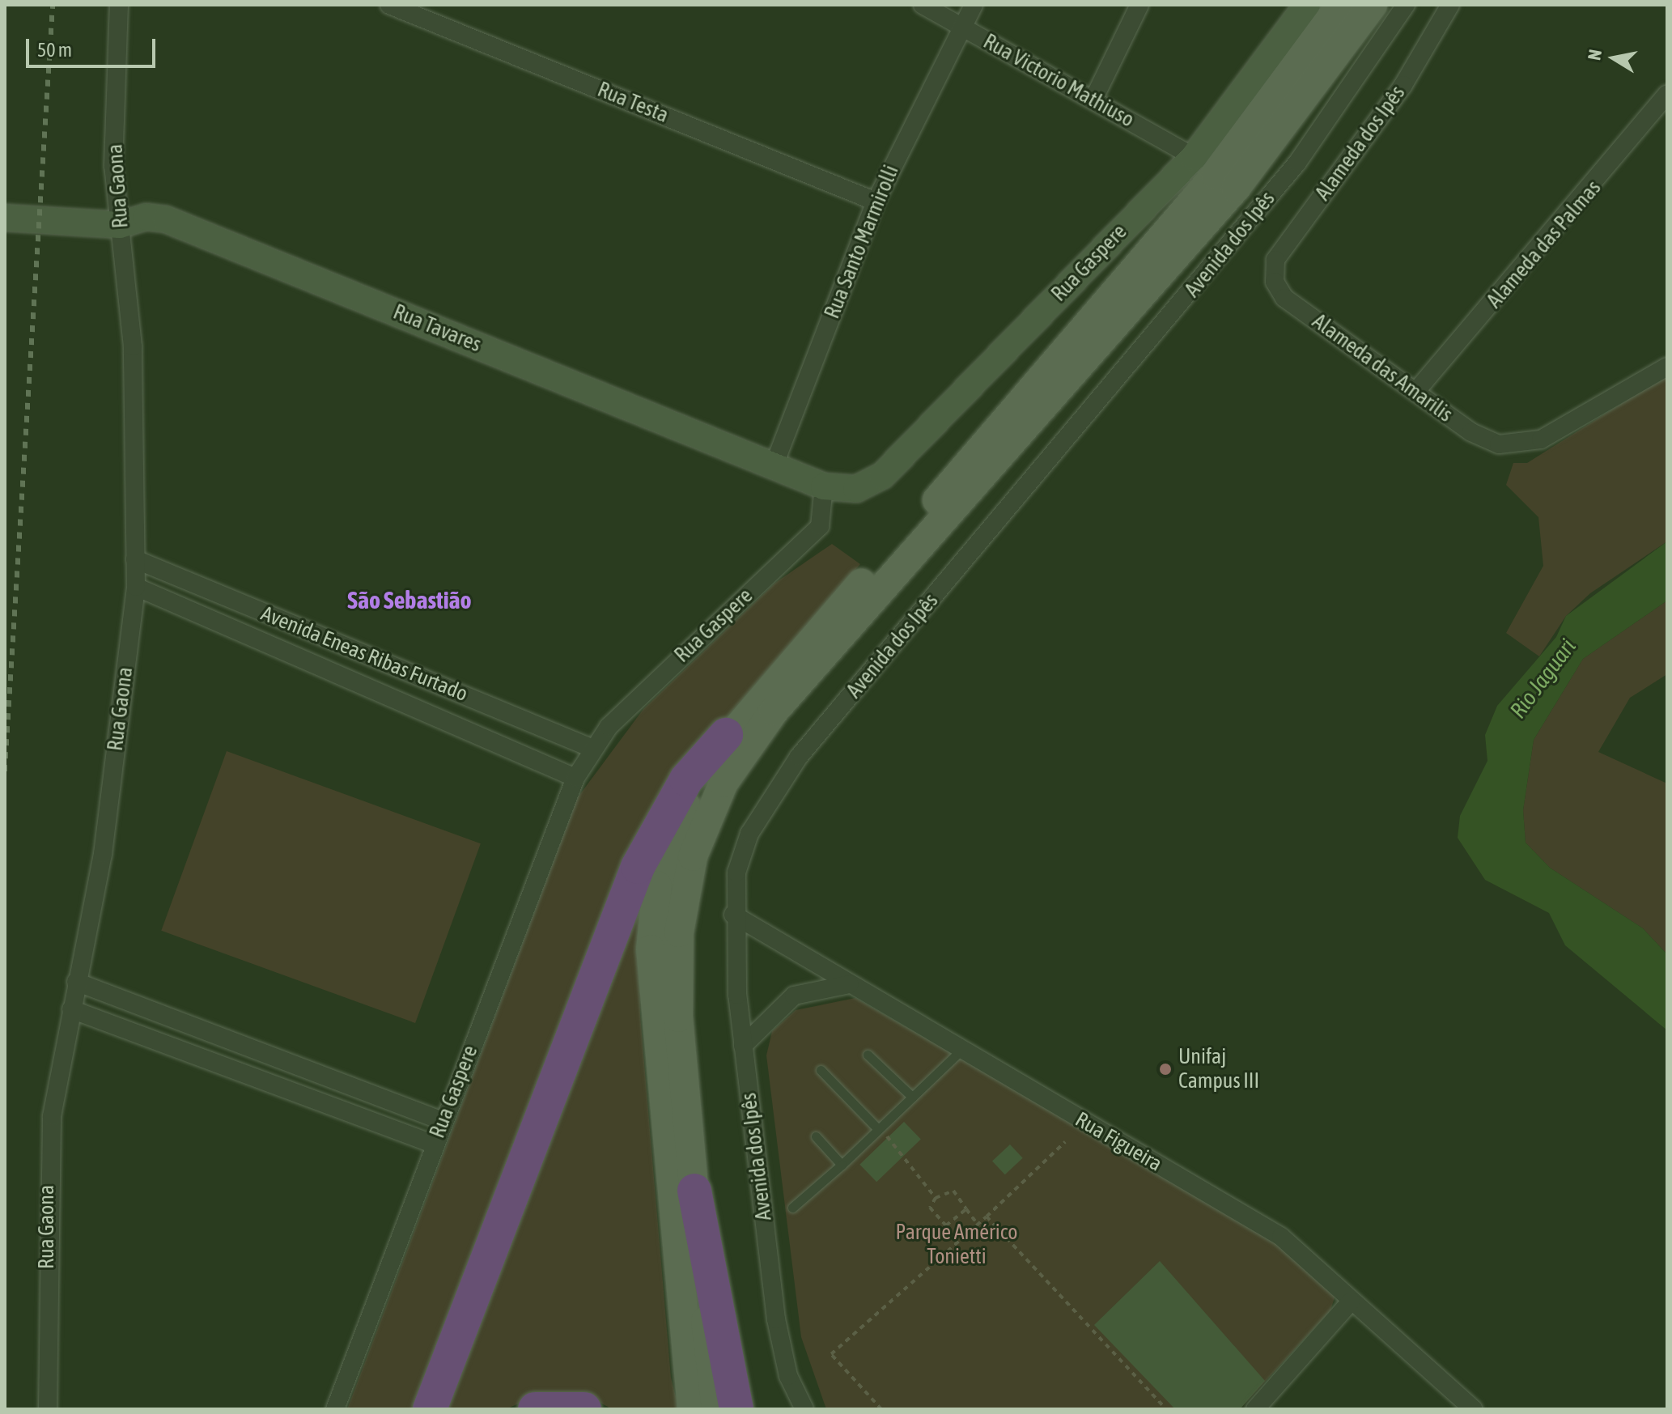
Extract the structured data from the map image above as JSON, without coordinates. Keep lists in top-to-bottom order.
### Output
{
  "streets": {
    "street": [
      "Rua Victorio Mathiuso",
      "Rua Testa",
      "Alameda dos Ipês",
      "Rua Gaona",
      "Rua Santo Marmirolli",
      "Avenida dos Ipês",
      "Alameda das Palmas",
      "Rua Gaspere",
      "Rua Tavares",
      "Alameda das Amarilis",
      "Avenida Eneas Ribas Furtado",
      "Rua Figueira"
    ]
  },
  "crossings": [
    ["Rua Victorio Mathiuso", "Rua Santo Marmirolli"],
    ["Rua Victorio Mathiuso", "Rua Gaspere"],
    ["Rua Testa", "Rua Santo Marmirolli"],
    ["Alameda dos Ipês", "Alameda das Amarilis"],
    ["Rua Gaona", "Rua Tavares"],
    ["Rua Gaona", "Avenida Eneas Ribas Furtado"],
    ["Rua Santo Marmirolli", "Rua Tavares"],
    ["Avenida dos Ipês", "Rua Figueira"],
    ["Alameda das Palmas", "Alameda das Amarilis"],
    ["Rua Gaspere", "Rua Tavares"],
    ["Rua Gaspere", "Avenida Eneas Ribas Furtado"]
  ],
  "districts": ["São Sebastião"],
  "water": ["Rio Jaguari"],
  "parks": ["Parque Américo Tonietti"],
  "places": ["Unifaj Campus III"],
  "scale_bar": "50 m",
  "north": "left"
}
